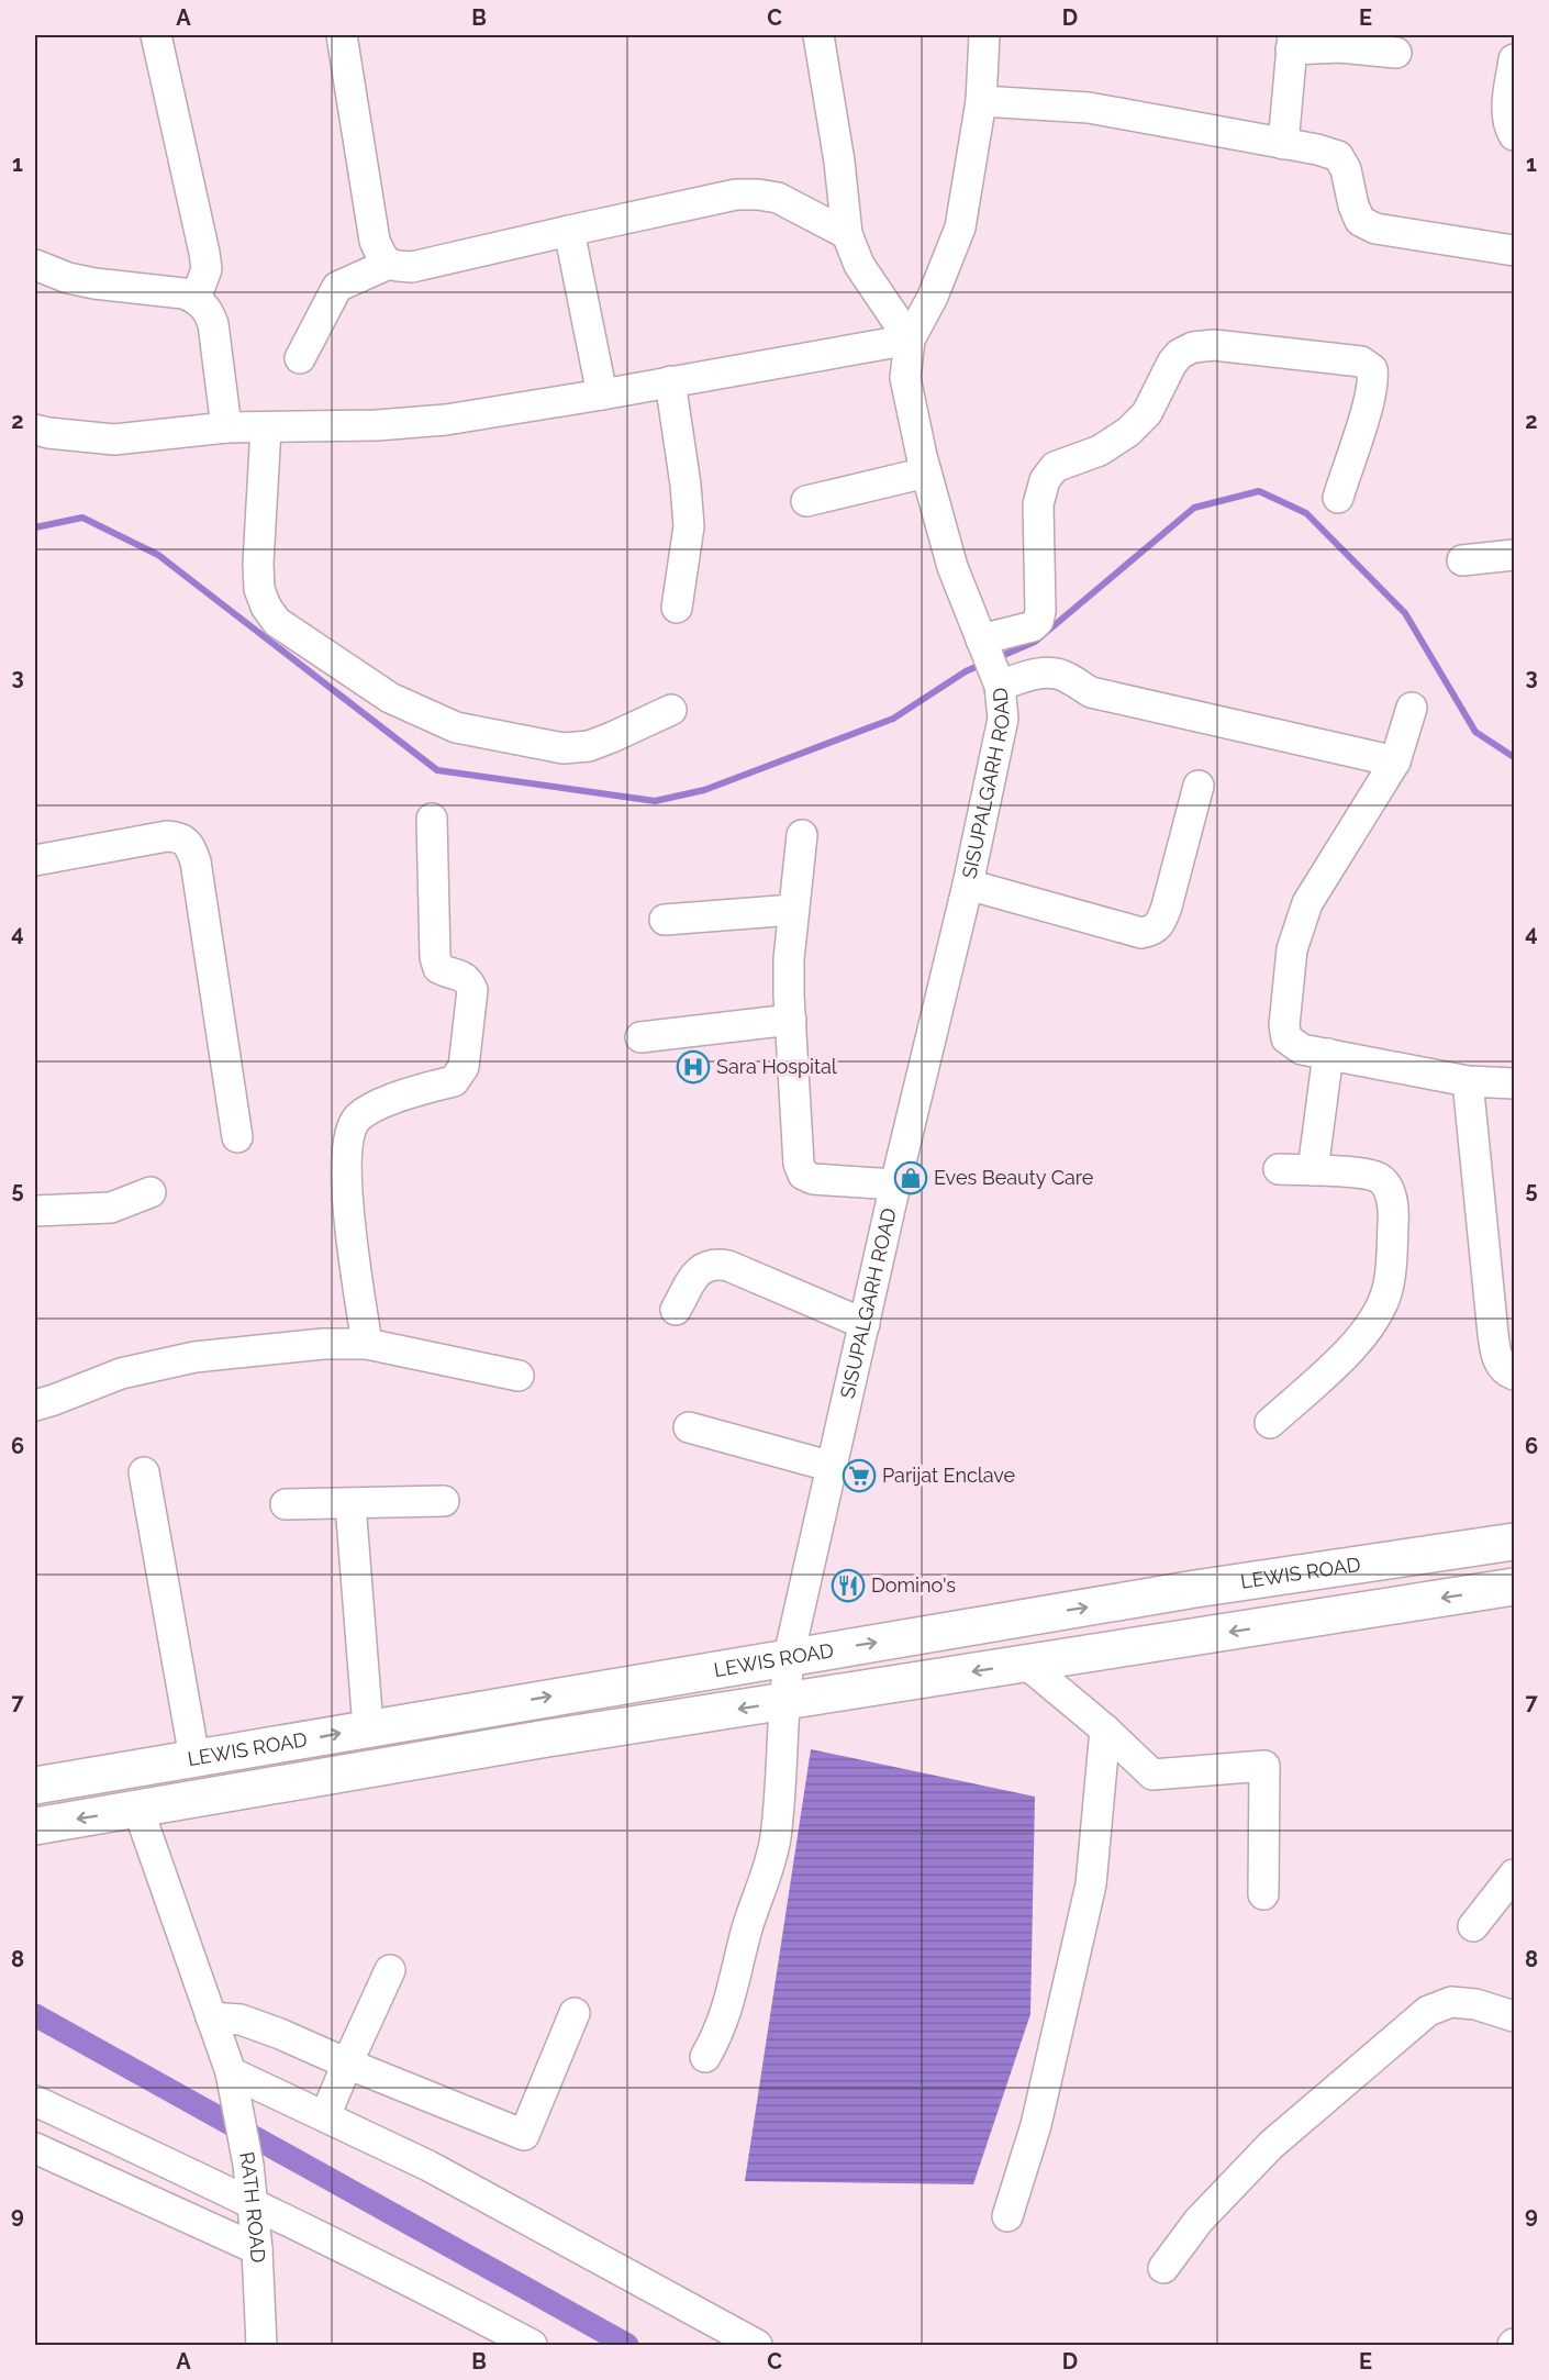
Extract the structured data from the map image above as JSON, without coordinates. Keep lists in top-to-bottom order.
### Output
{
  "streets": {
    "main road": ["LEWIS ROAD"],
    "street": ["SISUPALGARH ROAD", "RATH ROAD"]
  },
  "crossings": [
    ["SISUPALGARH ROAD", "LEWIS ROAD"],
    ["LEWIS ROAD", "RATH ROAD"]
  ],
  "places": {
    "hospital": ["Sara Hospital"],
    "shop": ["Eves Beauty Care"],
    "supermarket": ["Parijat Enclave"],
    "restaurant": ["Domino's"]
  },
  "grid": {
    "columns": [
      "A",
      "B",
      "C",
      "D",
      "E"
    ],
    "rows": [
      "1",
      "2",
      "3",
      "4",
      "5",
      "6",
      "7",
      "8",
      "9"
    ]
  }
}
